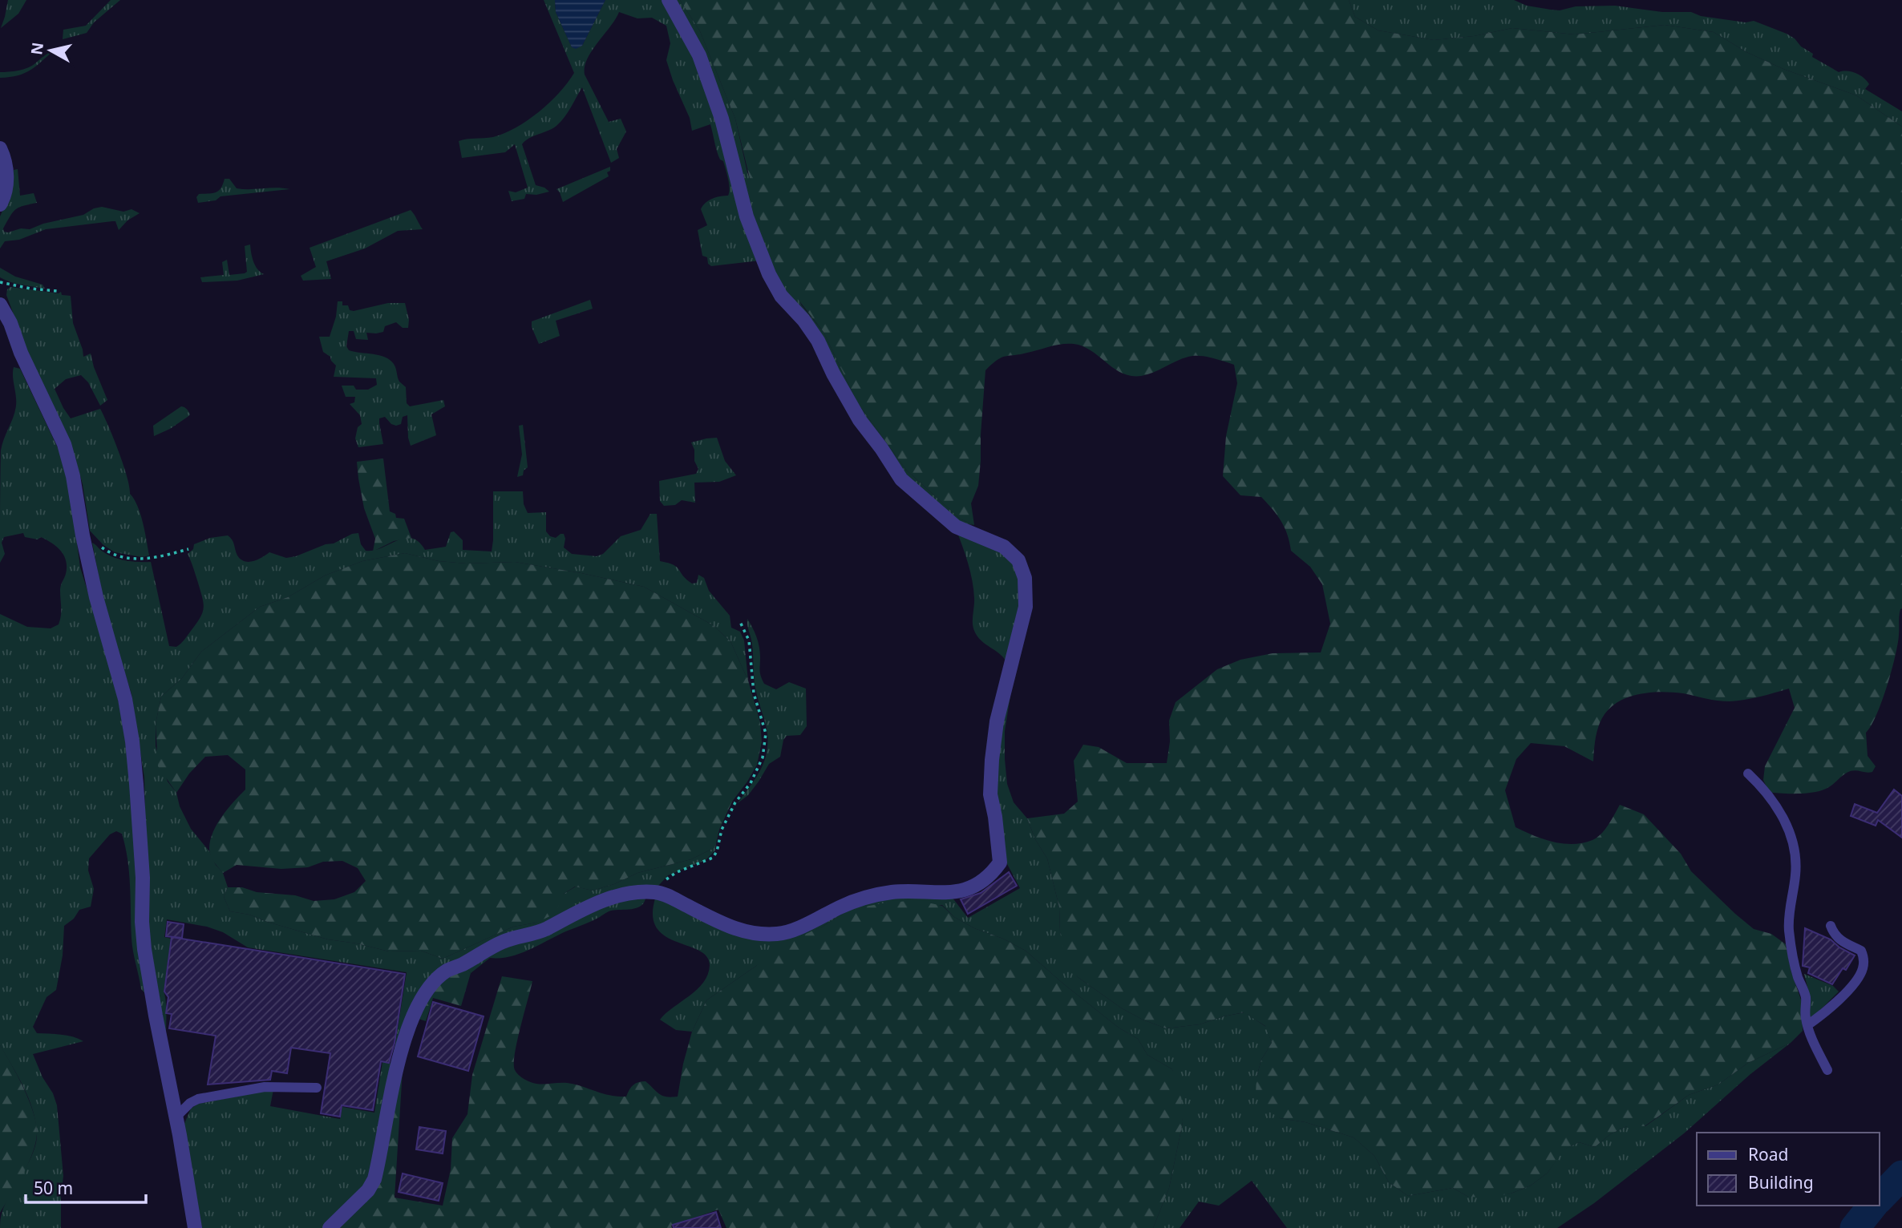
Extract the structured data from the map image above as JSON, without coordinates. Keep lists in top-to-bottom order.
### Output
{
  "legend": ["Road", "Building"],
  "scale_bar": "50 m",
  "north": "left"
}
